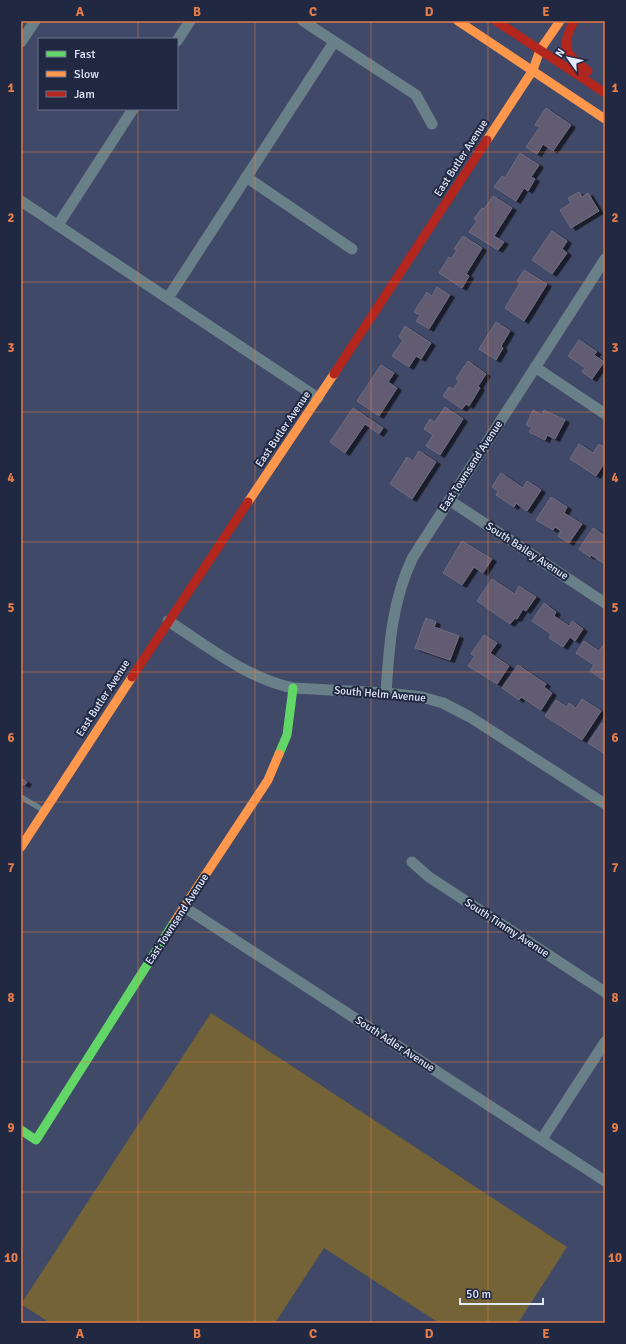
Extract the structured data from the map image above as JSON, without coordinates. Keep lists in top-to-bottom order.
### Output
{
  "streets": {
    "street": [
      "East Butler Avenue",
      "East Townsend Avenue",
      "South Bailey Avenue",
      "South Helm Avenue",
      "South Timmy Avenue",
      "South Adler Avenue"
    ]
  },
  "crossings": [
    ["East Butler Avenue", "South Helm Avenue"],
    ["East Townsend Avenue", "South Bailey Avenue"],
    ["East Townsend Avenue", "South Helm Avenue"],
    ["East Townsend Avenue", "South Adler Avenue"]
  ],
  "legend": ["Fast", "Slow", "Jam"],
  "scale_bar": "50 m",
  "north": "top left",
  "grid": {
    "columns": [
      "A",
      "B",
      "C",
      "D",
      "E"
    ],
    "rows": [
      "1",
      "2",
      "3",
      "4",
      "5",
      "6",
      "7",
      "8",
      "9",
      "10"
    ]
  }
}
